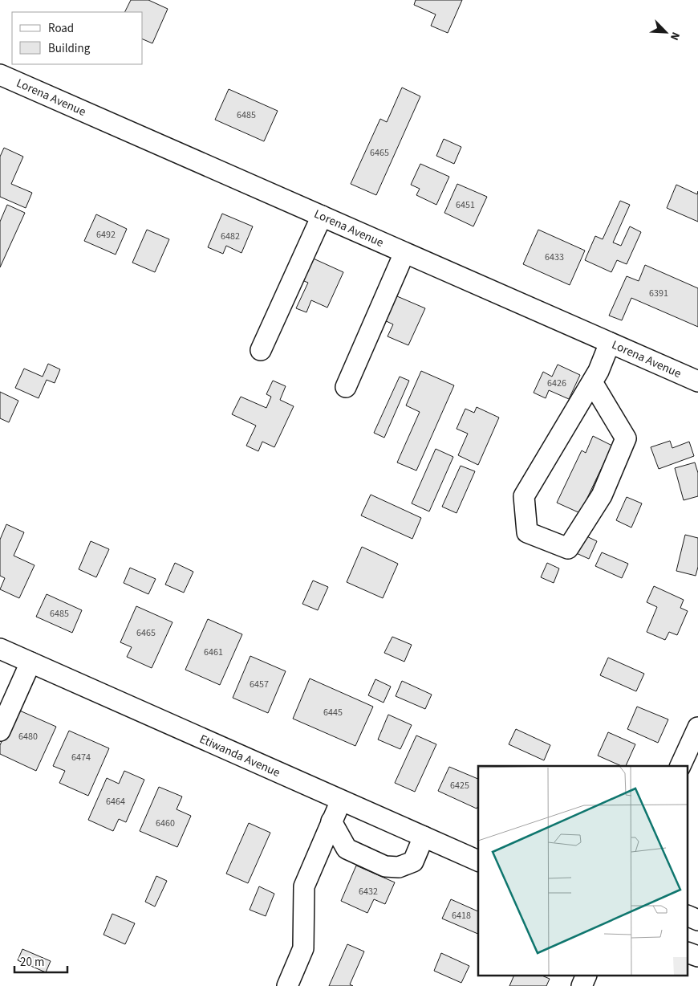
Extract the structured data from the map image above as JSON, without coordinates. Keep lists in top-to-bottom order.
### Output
{
  "streets": {
    "street": ["Lorena Avenue", "Etiwanda Avenue"]
  },
  "house_numbers": [
    "6485",
    "6465",
    "6451",
    "6492",
    "6482",
    "6433",
    "6391",
    "6426",
    "6485",
    "6465",
    "6461",
    "6457",
    "6445",
    "6480",
    "6474",
    "6425",
    "6464",
    "6460",
    "6432",
    "6418"
  ],
  "legend": ["Road", "Building"],
  "scale_bar": "20 m",
  "north": "bottom right"
}
